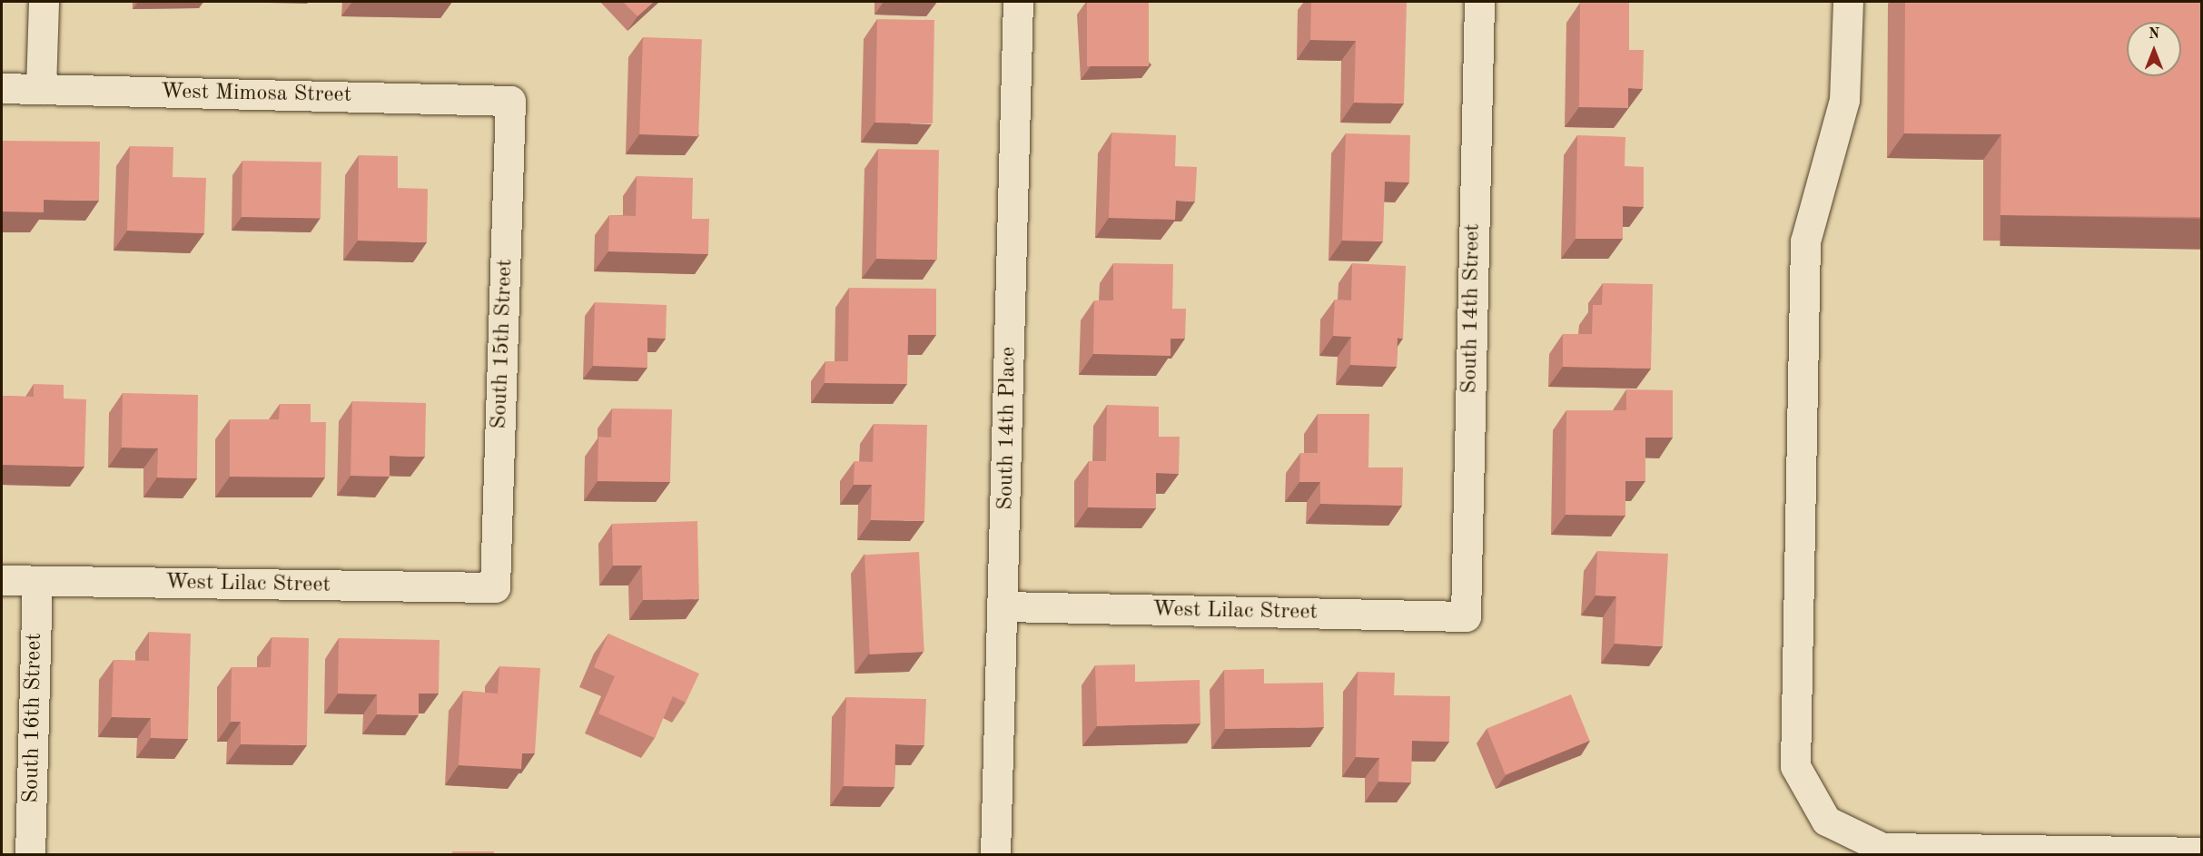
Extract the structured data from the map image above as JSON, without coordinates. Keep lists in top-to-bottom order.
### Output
{
  "streets": {
    "street": [
      "West Mimosa Street",
      "South 14th Street",
      "South 15th Street",
      "South 14th Place",
      "West Lilac Street",
      "South 16th Street"
    ]
  },
  "crossings": [
    ["West Mimosa Street", "South 15th Street"],
    ["South 14th Street", "West Lilac Street"],
    ["South 15th Street", "West Lilac Street"],
    ["South 14th Place", "West Lilac Street"],
    ["West Lilac Street", "South 16th Street"]
  ],
  "north": "top"
}
